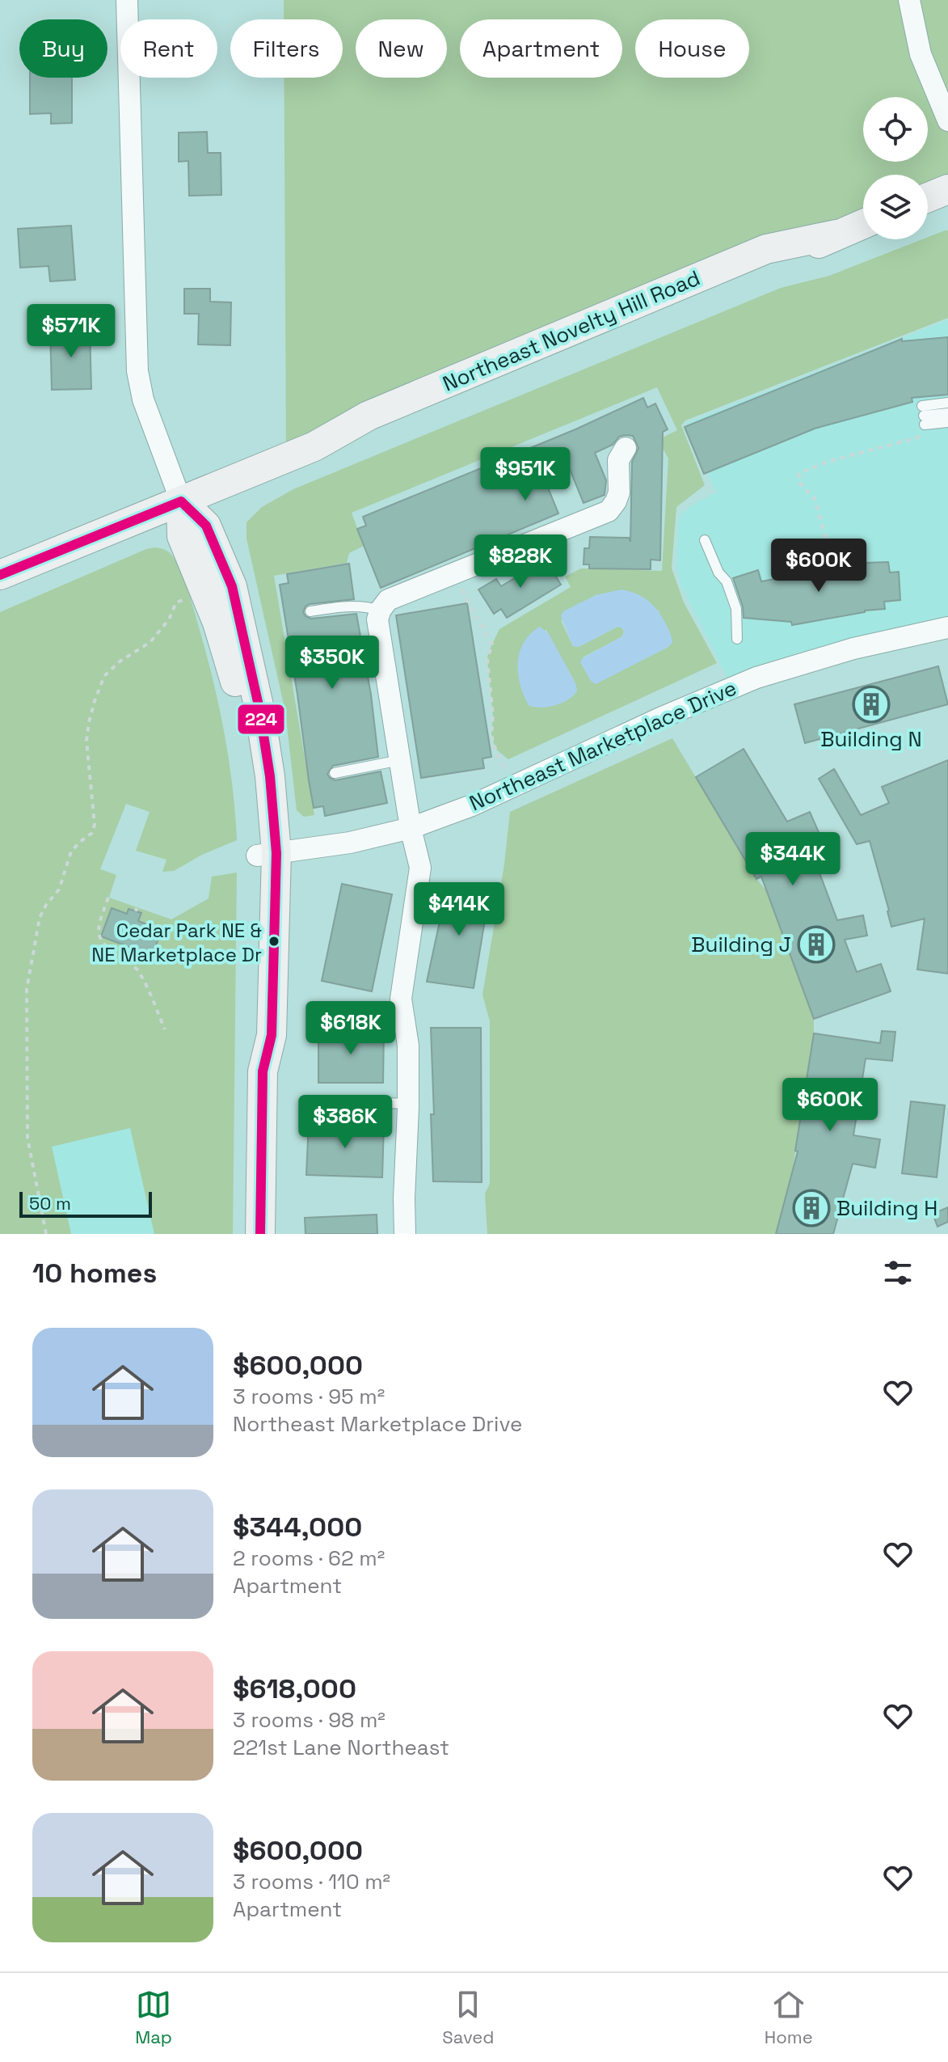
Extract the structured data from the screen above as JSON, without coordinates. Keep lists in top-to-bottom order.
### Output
{
  "streets": {
    "main road": ["Northeast Novelty Hill Road"],
    "street": ["Northeast Marketplace Drive"]
  },
  "places": {
    "building": ["Building N", "Building J", "Building H"],
    "other": ["Cedar Park NE & NE Marketplace Dr"]
  },
  "lines": ["transit line 224"],
  "scale_bar": "50 m",
  "page": {
    "chip": [
      "Buy",
      "Rent",
      "Filters",
      "New",
      "Apartment",
      "House"
    ],
    "price": [
      "$571K",
      "$951K",
      "$828K",
      "$600K",
      "$350K",
      "$344K",
      "$414K",
      "$618K",
      "$600K",
      "$386K"
    ],
    "scale": "50 m",
    "heading": "10 homes",
    "list": [
      {
        "name": "$600,000",
        "note": "3 rooms · 95 m² · Northeast Marketplace Drive"
      },
      {
        "name": "$344,000",
        "note": "2 rooms · 62 m² · Apartment"
      },
      {
        "name": "$618,000",
        "note": "3 rooms · 98 m² · 221st Lane Northeast"
      },
      {
        "name": "$600,000",
        "note": "3 rooms · 110 m² · Apartment"
      }
    ],
    "tabs": ["Map", "Saved", "Home"]
  }
}
